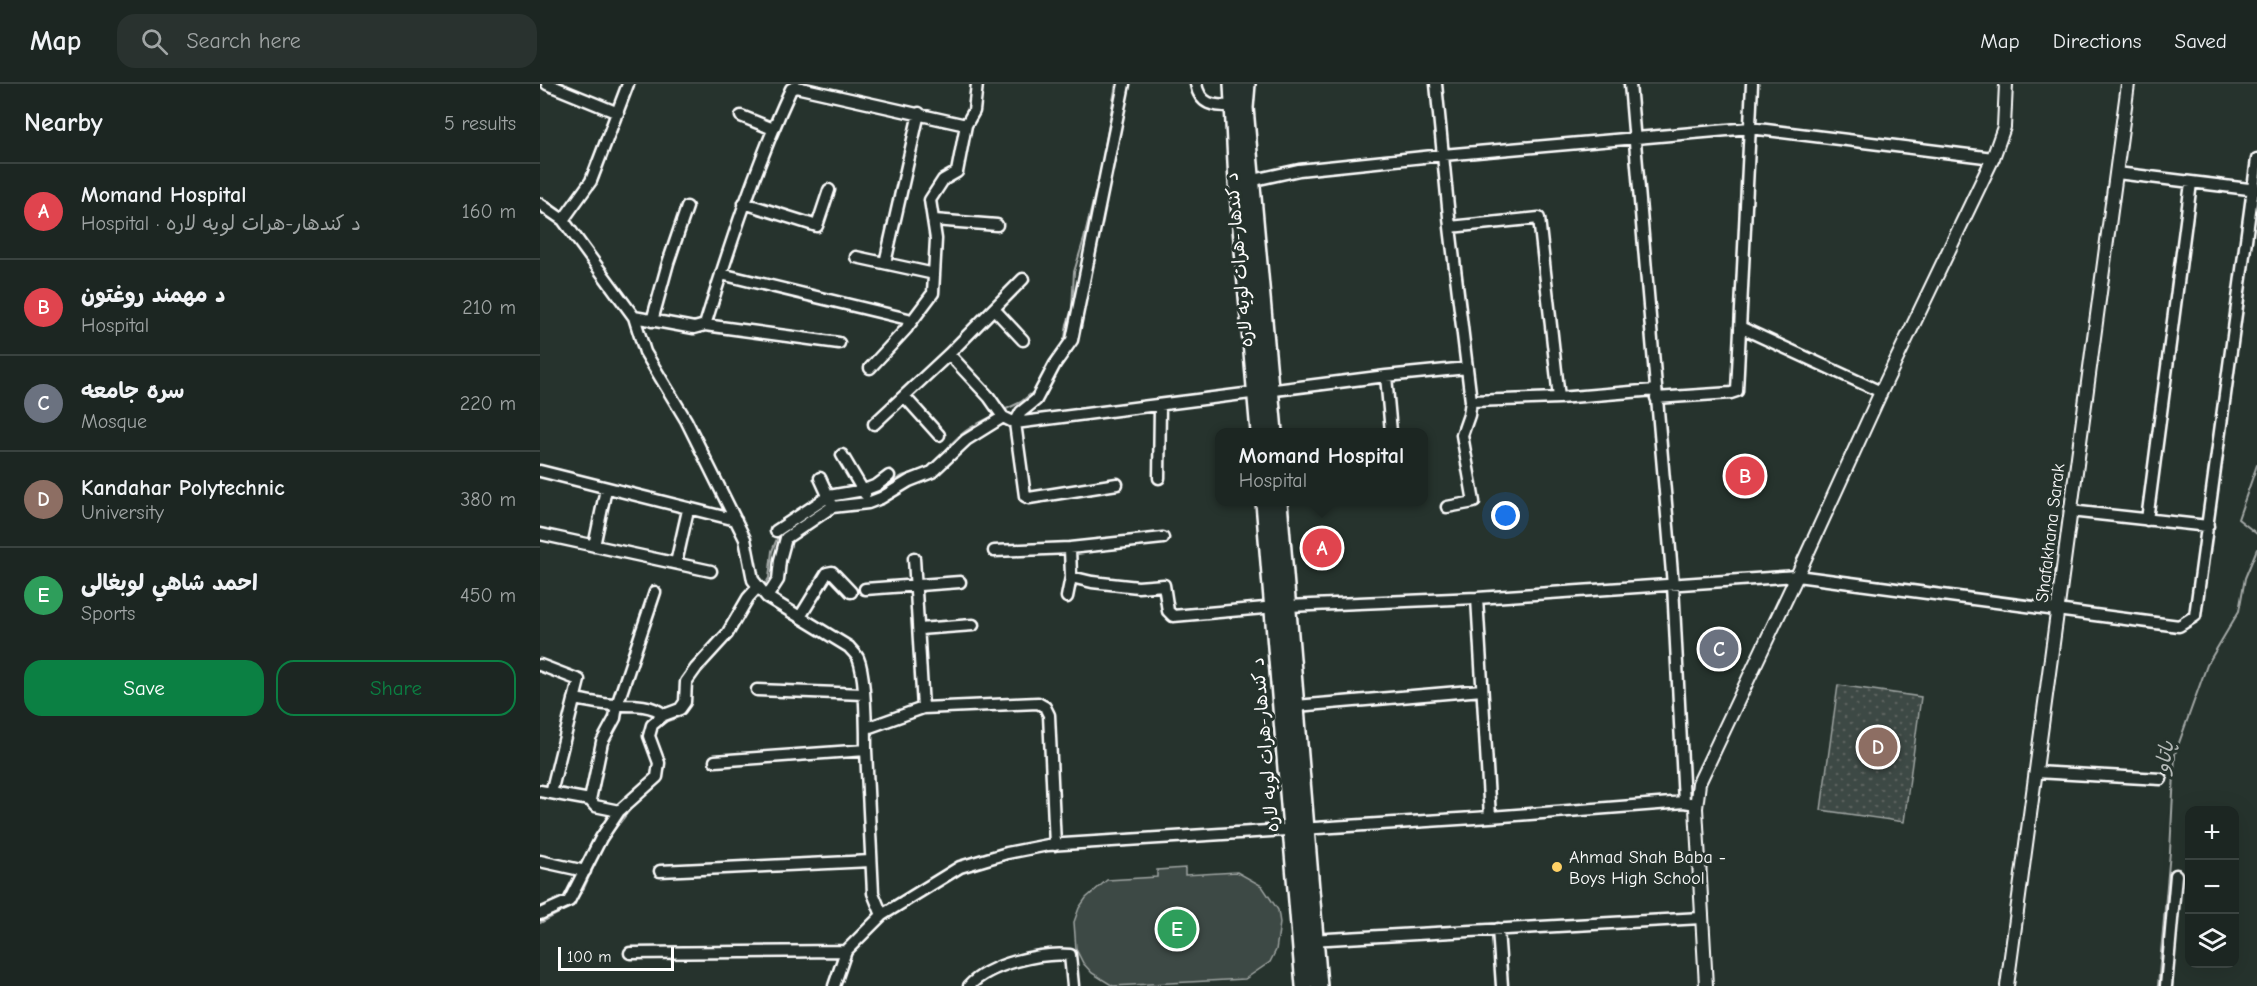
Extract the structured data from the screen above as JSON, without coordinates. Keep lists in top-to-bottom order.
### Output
{
  "streets": {
    "highway": ["د کندهار-هرات لويه لاره"],
    "main road": ["Shafakhana Sarak"]
  },
  "water": ["پاتاو"],
  "places": ["Ahmad Shah Baba - Boys High School"],
  "scale_bar": "100 m",
  "page": {
    "header": "Map",
    "search": "Search here",
    "nav": ["Map", "Directions", "Saved"],
    "heading": ["Nearby", "5 results"],
    "list": [
      {
        "mark": "A",
        "name": "Momand Hospital",
        "note": "Hospital · د کندهار-هرات لويه لاره",
        "value": "160 m"
      },
      {
        "mark": "B",
        "name": "د مهمند روغتون",
        "note": "Hospital",
        "value": "210 m"
      },
      {
        "mark": "C",
        "name": "سره جامعه",
        "note": "Mosque",
        "value": "220 m"
      },
      {
        "mark": "D",
        "name": "Kandahar Polytechnic",
        "note": "University",
        "value": "380 m"
      },
      {
        "mark": "E",
        "name": "احمد شاهي لوبغالی",
        "note": "Sports",
        "value": "450 m"
      }
    ],
    "popup": ["Momand Hospital", "Hospital"],
    "pins": [
      "B",
      "A",
      "C",
      "D",
      "E"
    ],
    "buttons": ["Save", "Share"],
    "map_buttons": ["+", "−"],
    "scale": "100 m"
  }
}
